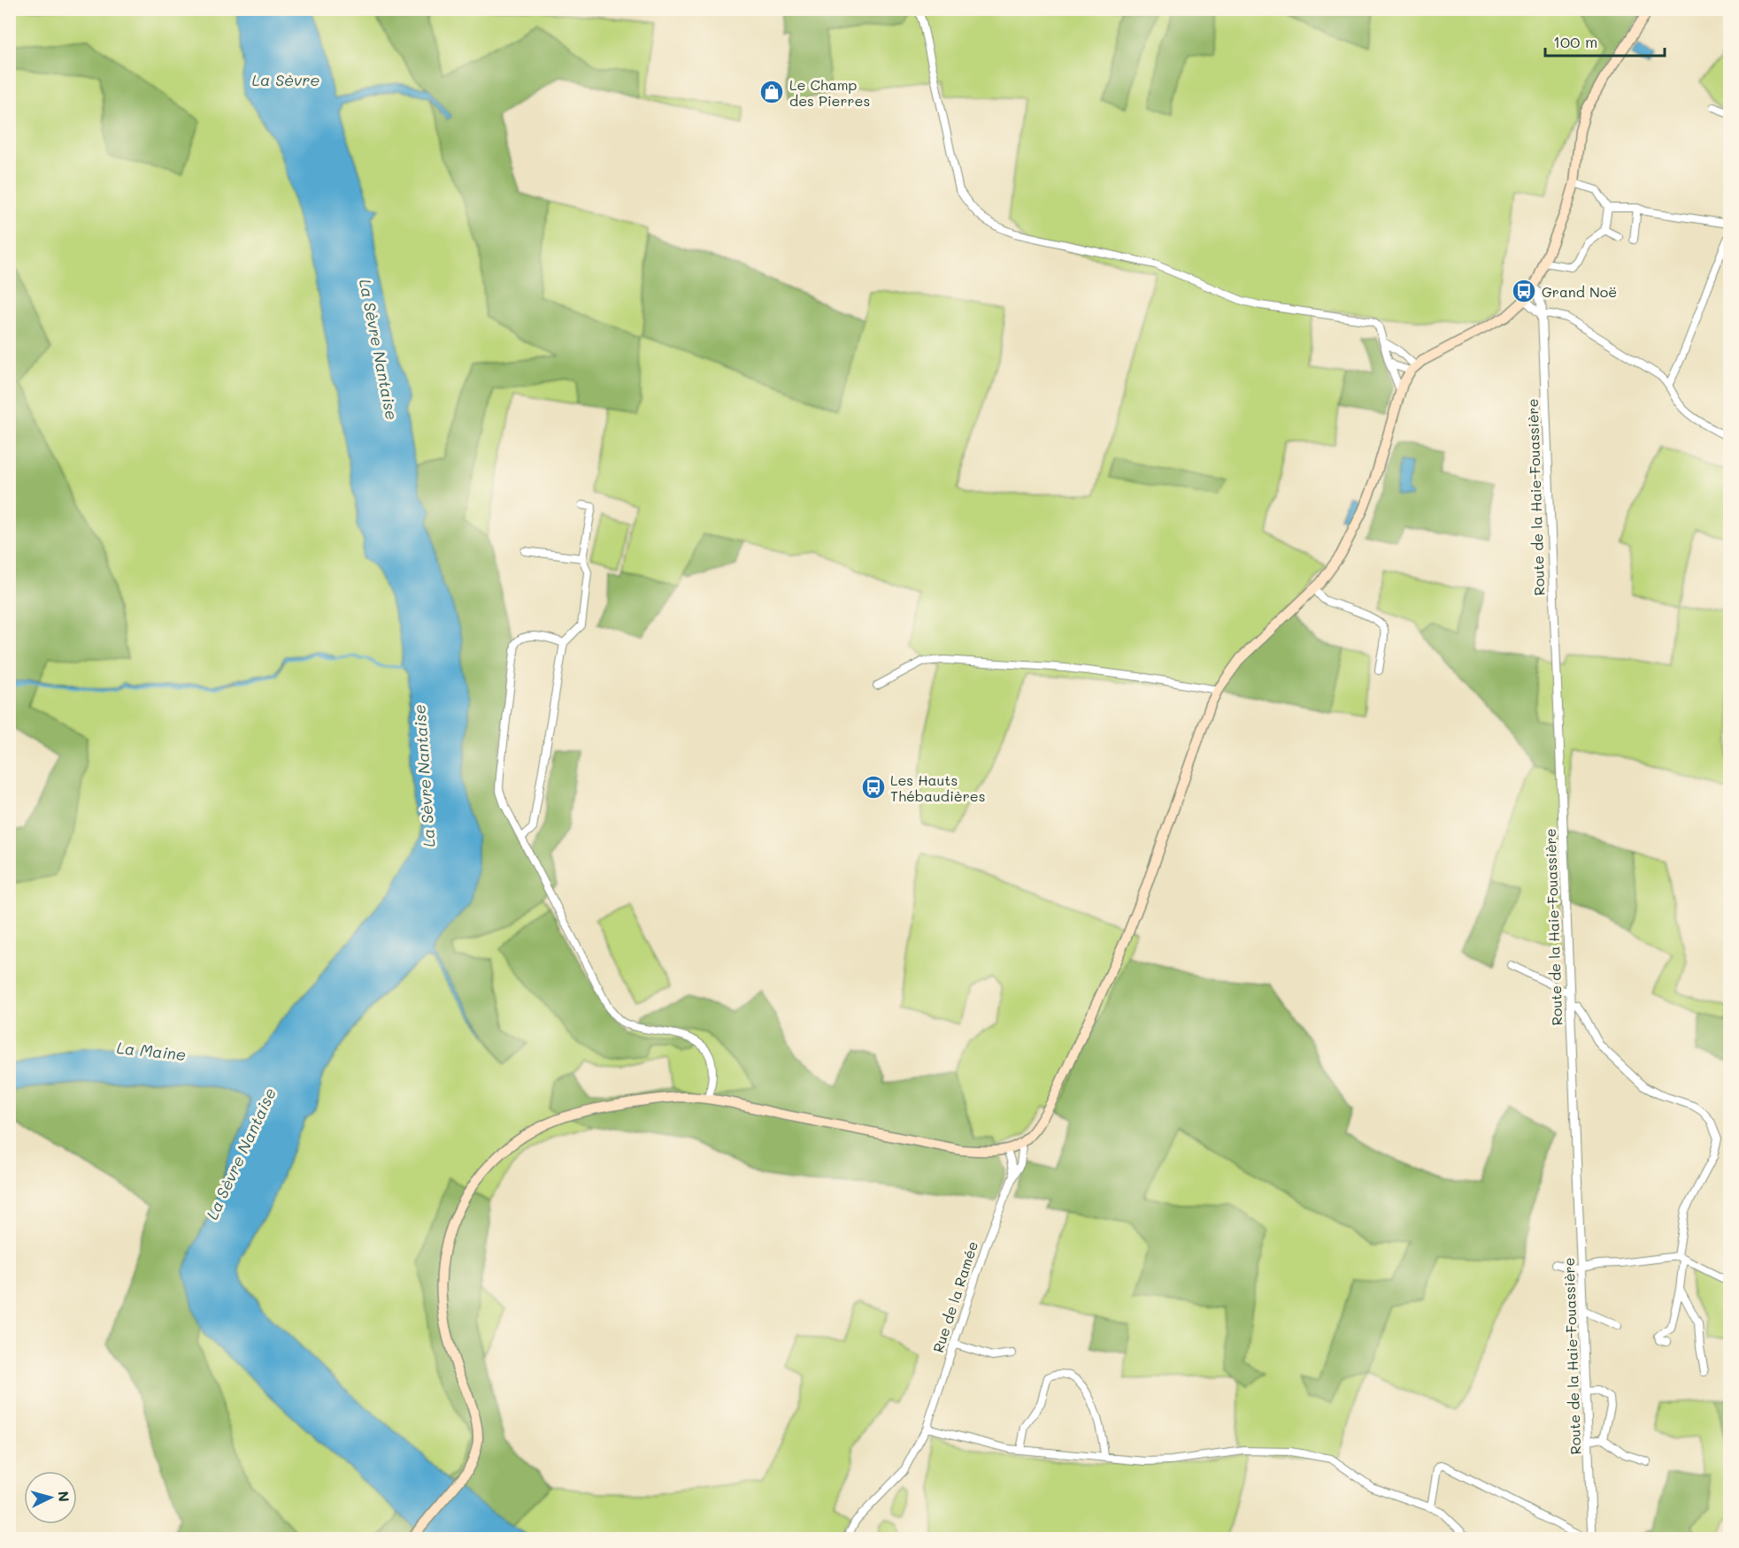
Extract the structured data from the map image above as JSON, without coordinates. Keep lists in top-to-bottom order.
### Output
{
  "streets": {
    "street": ["Route de la Haie-Fouassière", "Rue de la Ramée"]
  },
  "water": ["La Sèvre", "La Sèvre Nantaise", "La Maine"],
  "places": {
    "shop": ["Le Champ des Pierres"],
    "bus stop": ["Grand Noë", "Les Hauts Thébaudières"]
  },
  "scale_bar": "100 m",
  "north": "right"
}
